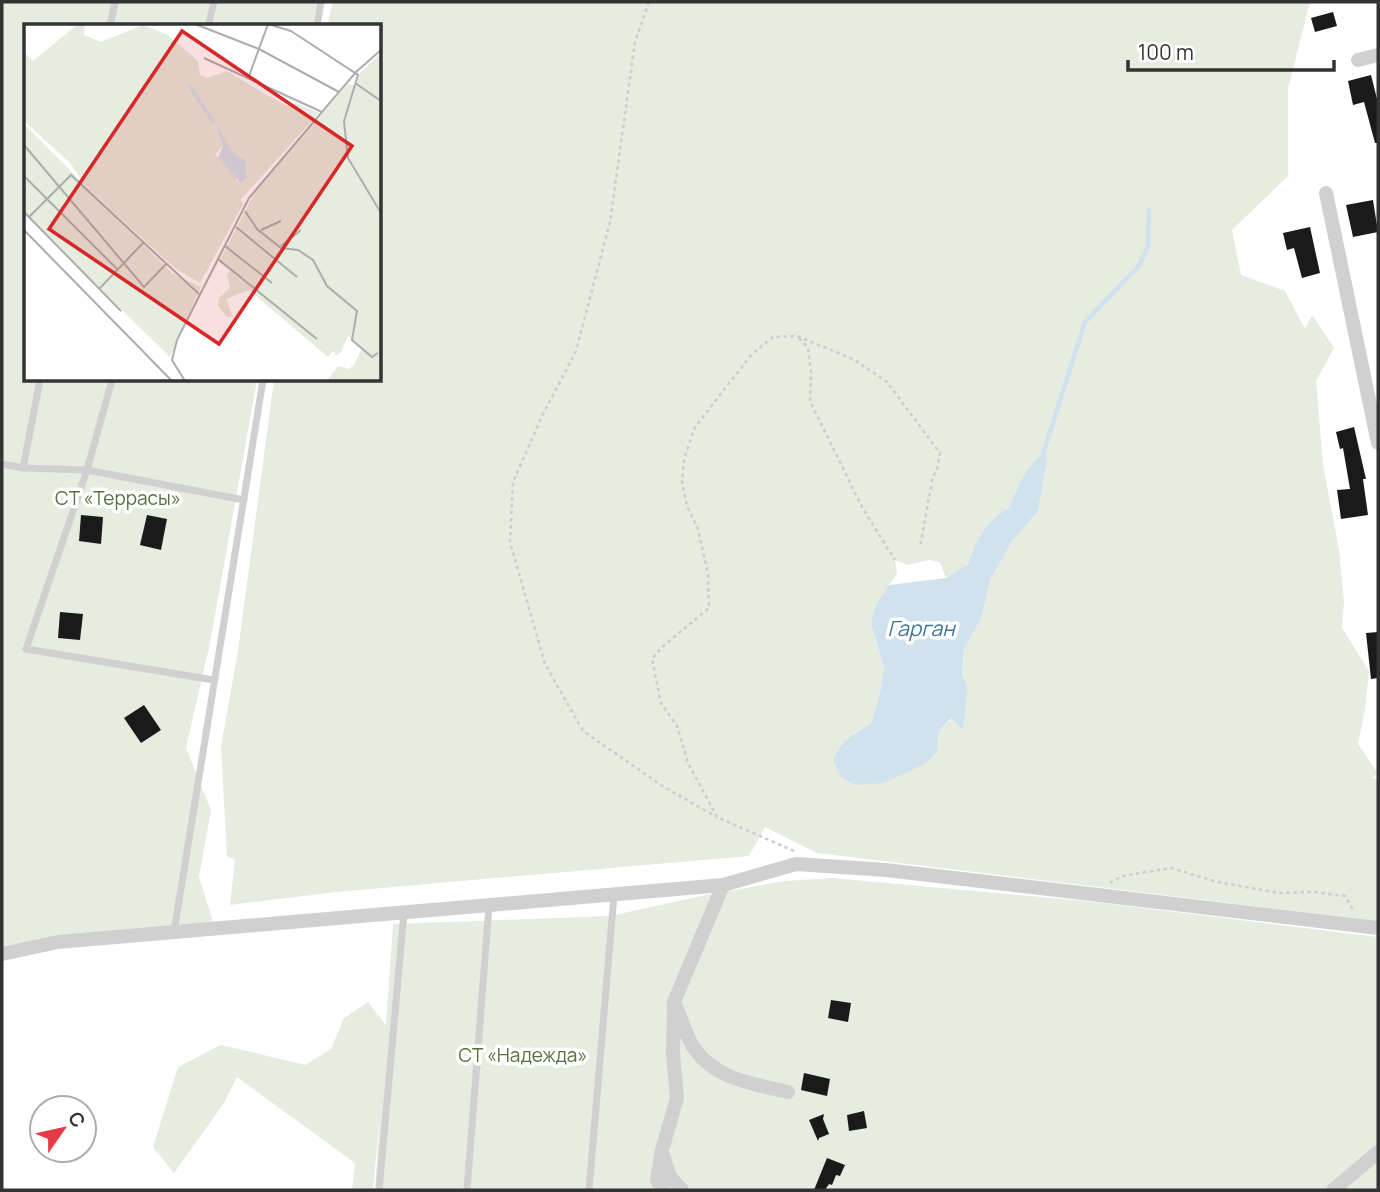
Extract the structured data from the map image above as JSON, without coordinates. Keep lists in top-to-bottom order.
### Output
{
  "water": ["Гарган"],
  "parks": ["СТ «Террасы»", "СТ «Надежда»"],
  "scale_bar": "100 m",
  "north": "top right"
}
